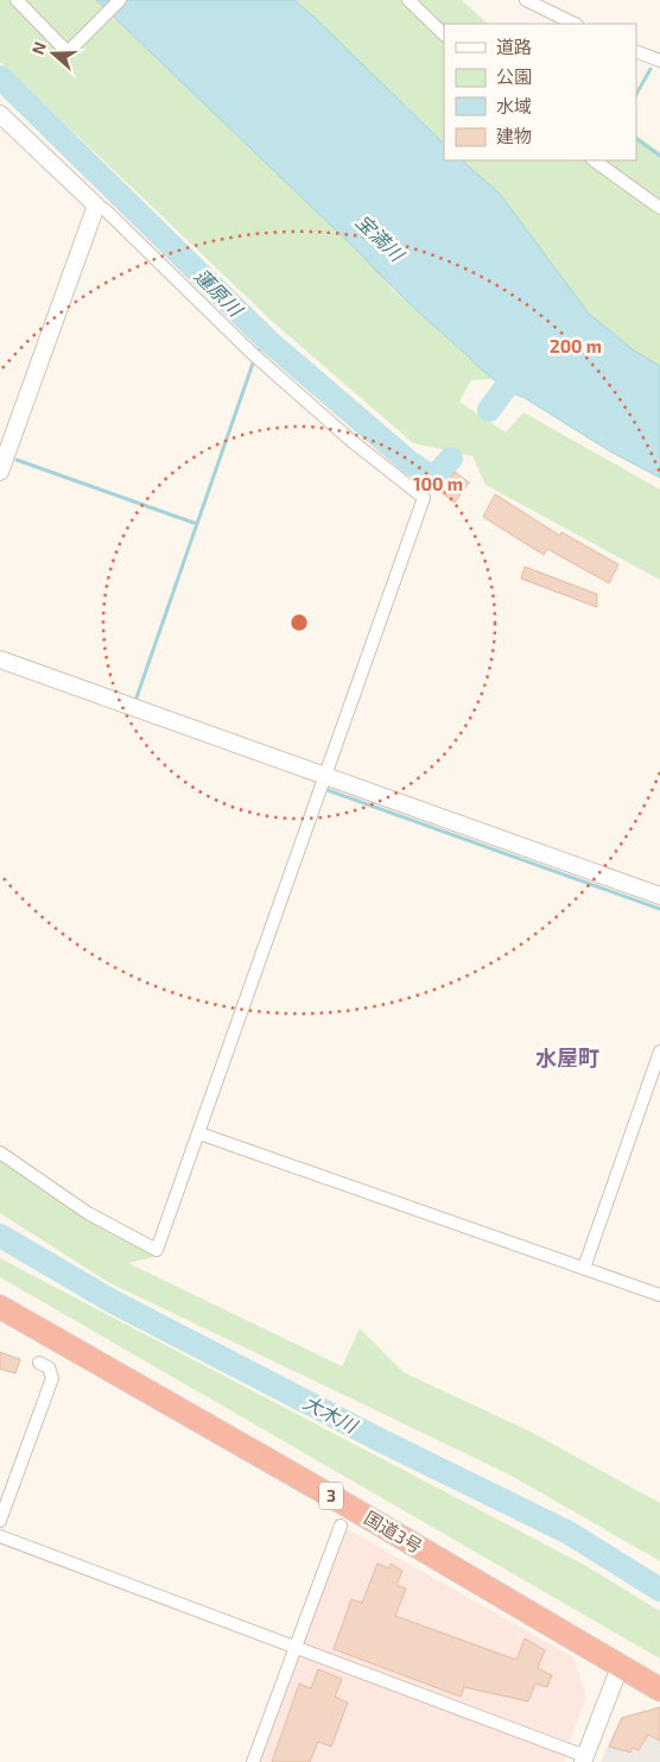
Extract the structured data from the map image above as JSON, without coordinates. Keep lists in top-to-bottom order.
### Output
{
  "streets": {
    "highway": ["3", "国道3号"]
  },
  "districts": ["水屋町"],
  "water": ["宝満川", "蓮原川", "大木川"],
  "legend": [
    "道路",
    "公園",
    "水域",
    "建物"
  ],
  "north": "left",
  "rings": ["200 m", "100 m"]
}
